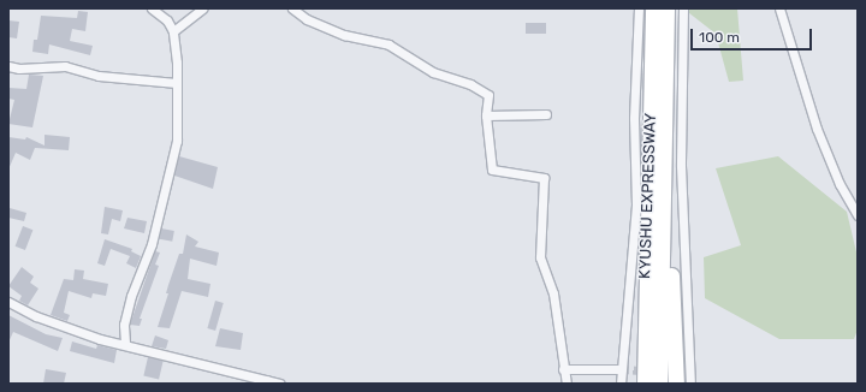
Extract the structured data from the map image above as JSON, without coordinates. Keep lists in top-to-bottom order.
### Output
{
  "streets": {
    "highway": ["KYUSHU EXPRESSWAY"]
  },
  "scale_bar": "100 m"
}
